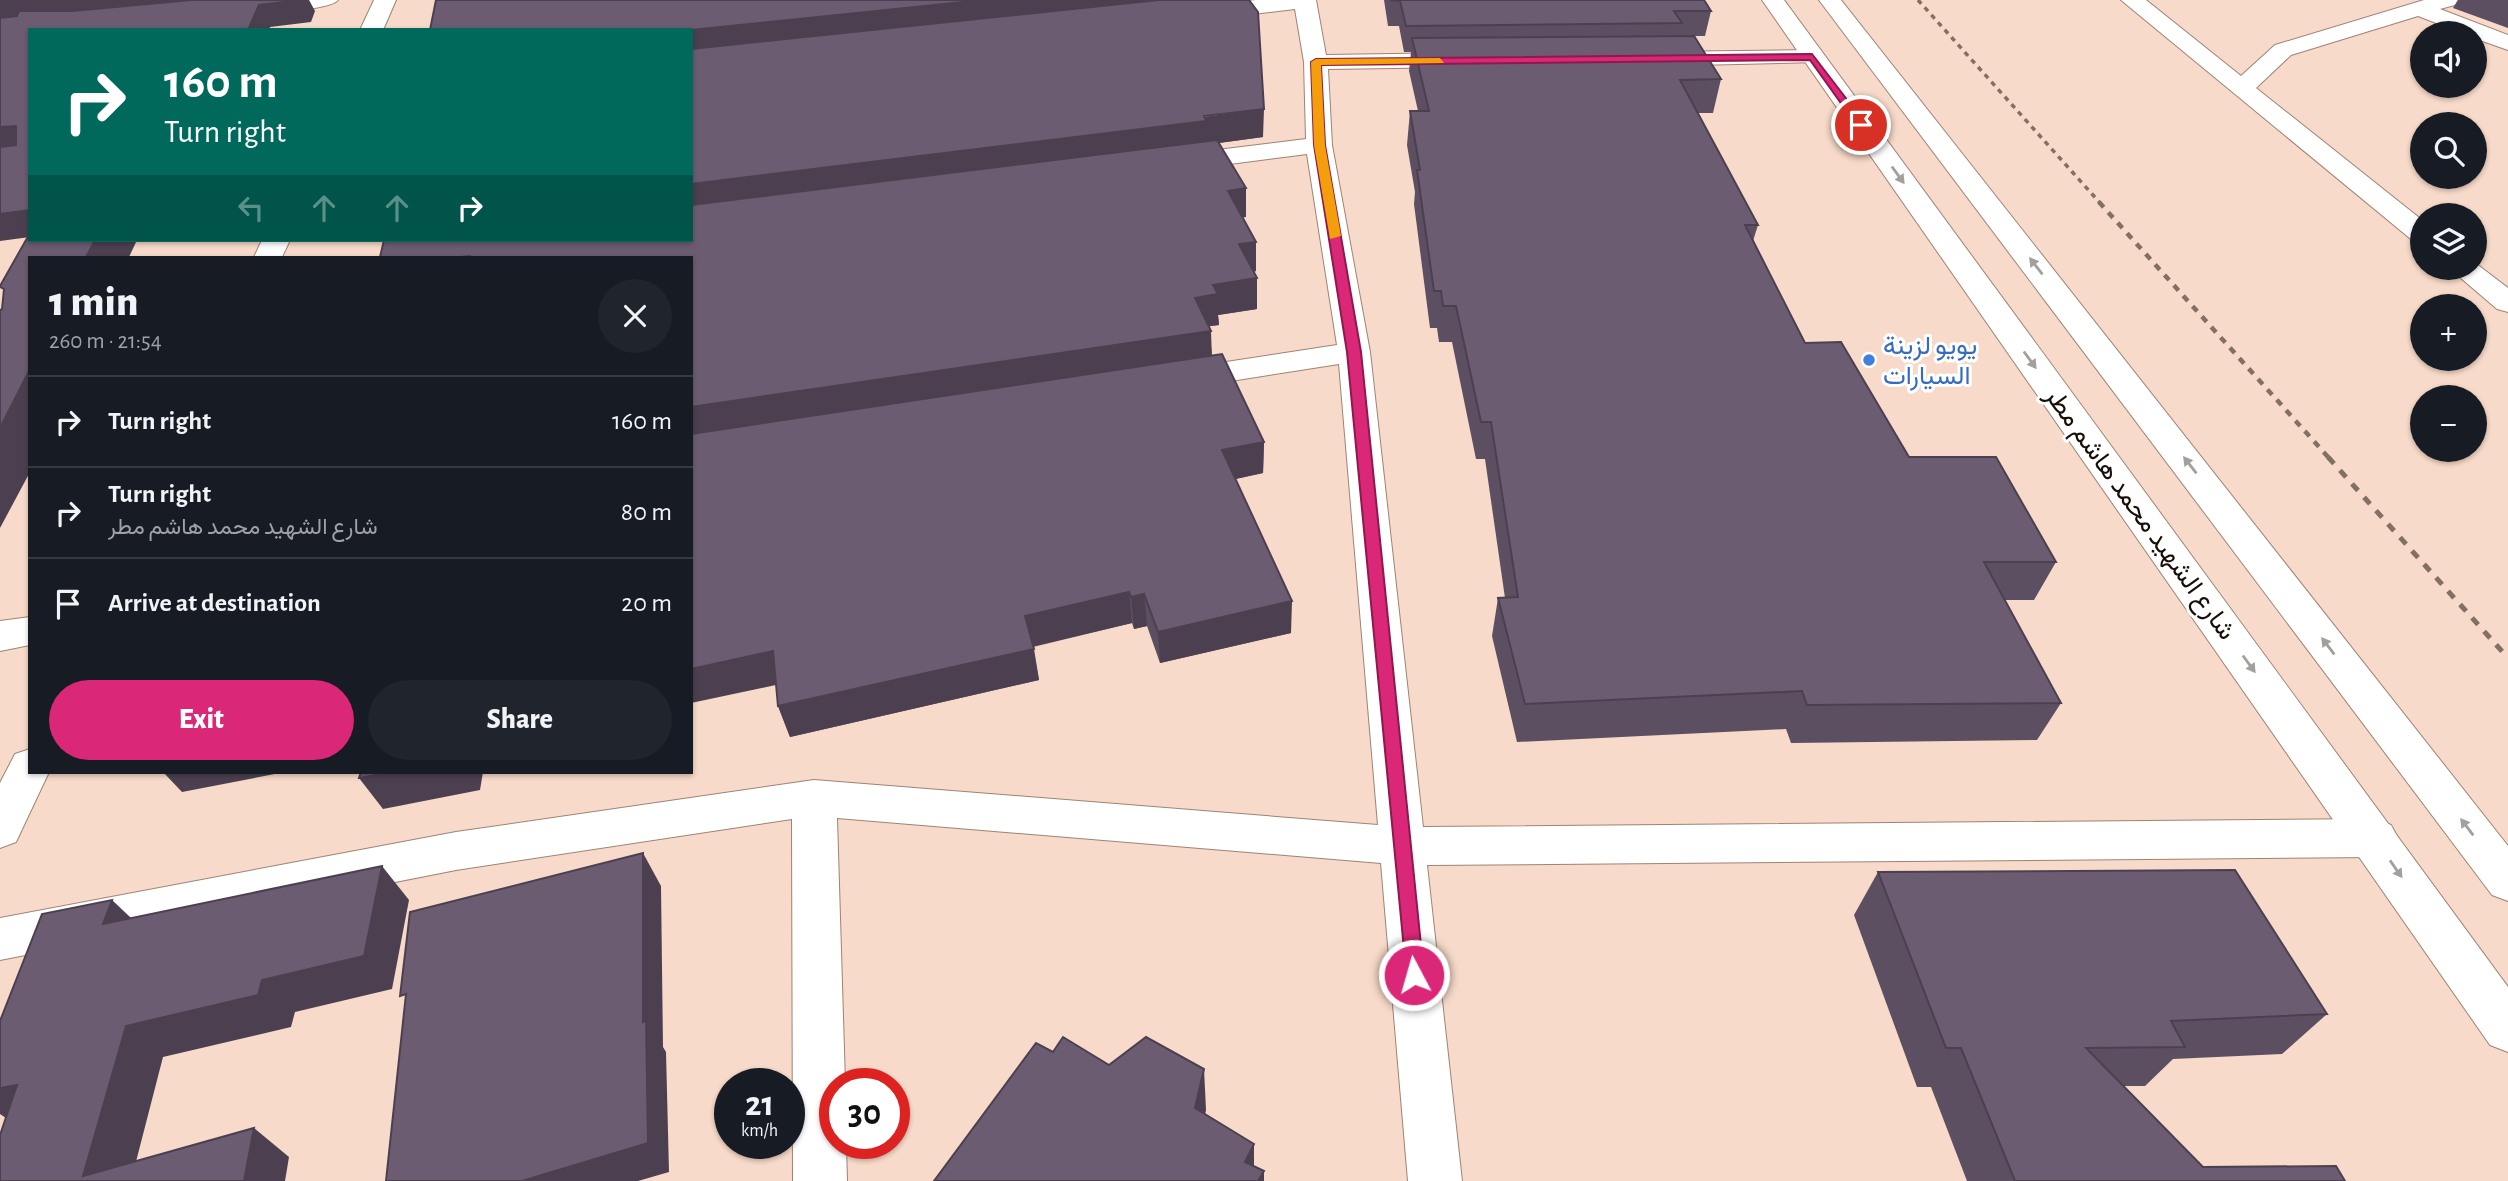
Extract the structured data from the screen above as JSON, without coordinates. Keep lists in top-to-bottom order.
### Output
{
  "streets": {
    "street": ["شارع الشهيد محمد هاشم مطر"]
  },
  "places": ["يويو لزينة السيارات"],
  "page": {
    "map_buttons": ["+", "−"],
    "turn": ["160 m", "Turn right"],
    "heading": ["1 min", "260 m · 21:54"],
    "list": [
      {
        "name": "Turn right",
        "value": "160 m"
      },
      {
        "name": "Turn right",
        "note": "شارع الشهيد محمد هاشم مطر",
        "value": "80 m"
      },
      {
        "name": "Arrive at destination",
        "value": "20 m"
      }
    ],
    "buttons": ["Exit", "Share"],
    "speed": "21 km/h",
    "limit": "30"
  }
}
